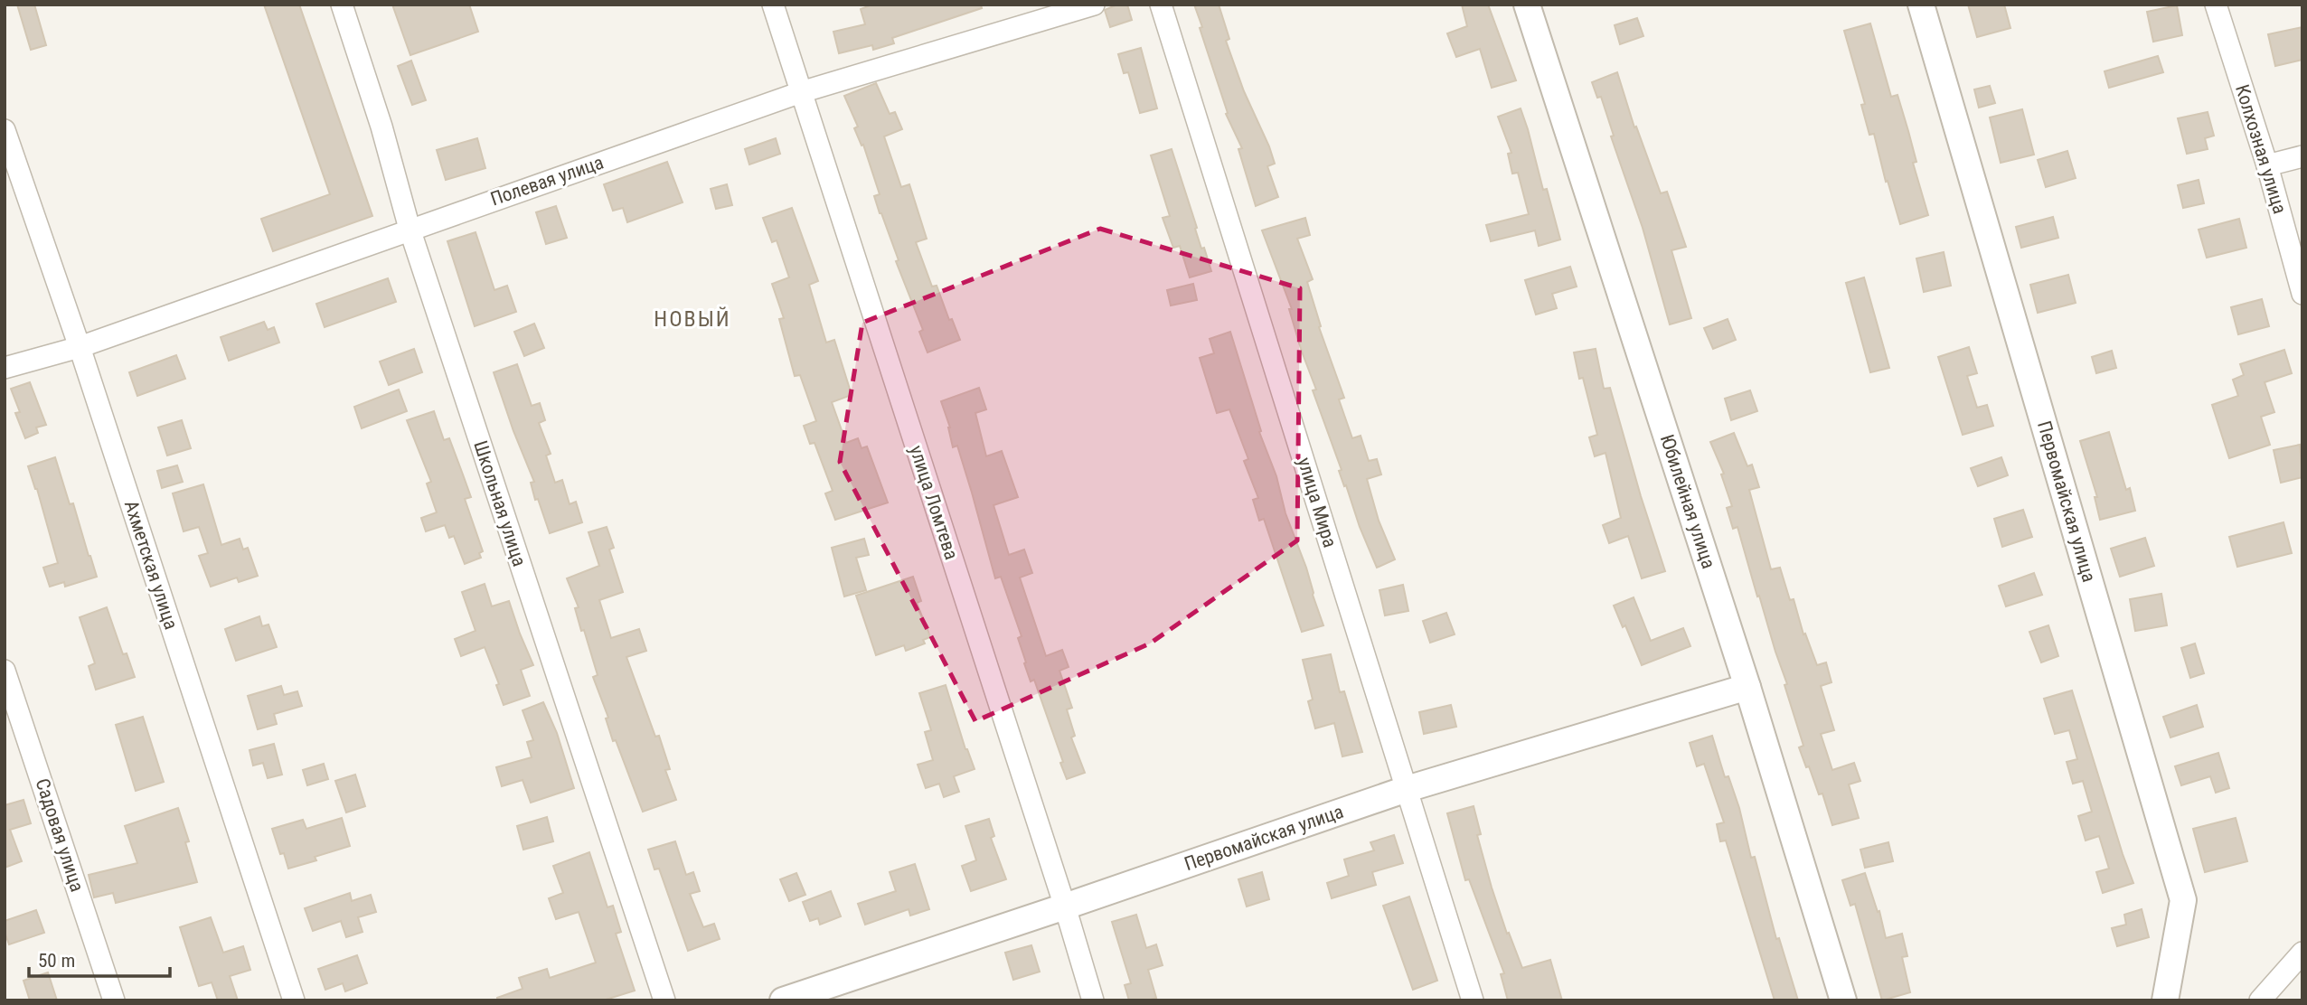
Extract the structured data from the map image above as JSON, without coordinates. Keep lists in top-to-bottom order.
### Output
{
  "streets": {
    "street": [
      "Колхозная улица",
      "Полевая улица",
      "Юбилейная улица",
      "Первомайская улица",
      "улица Ломтева",
      "улица Мира",
      "Школьная улица",
      "Ахметская улица",
      "Садовая улица"
    ]
  },
  "crossings": [
    ["Полевая улица", "улица Ломтева"],
    ["Полевая улица", "Школьная улица"],
    ["Полевая улица", "Ахметская улица"],
    ["Юбилейная улица", "Первомайская улица"],
    ["Первомайская улица", "улица Ломтева"],
    ["Первомайская улица", "улица Мира"]
  ],
  "districts": ["НОВЫЙ"],
  "scale_bar": "50 m"
}
